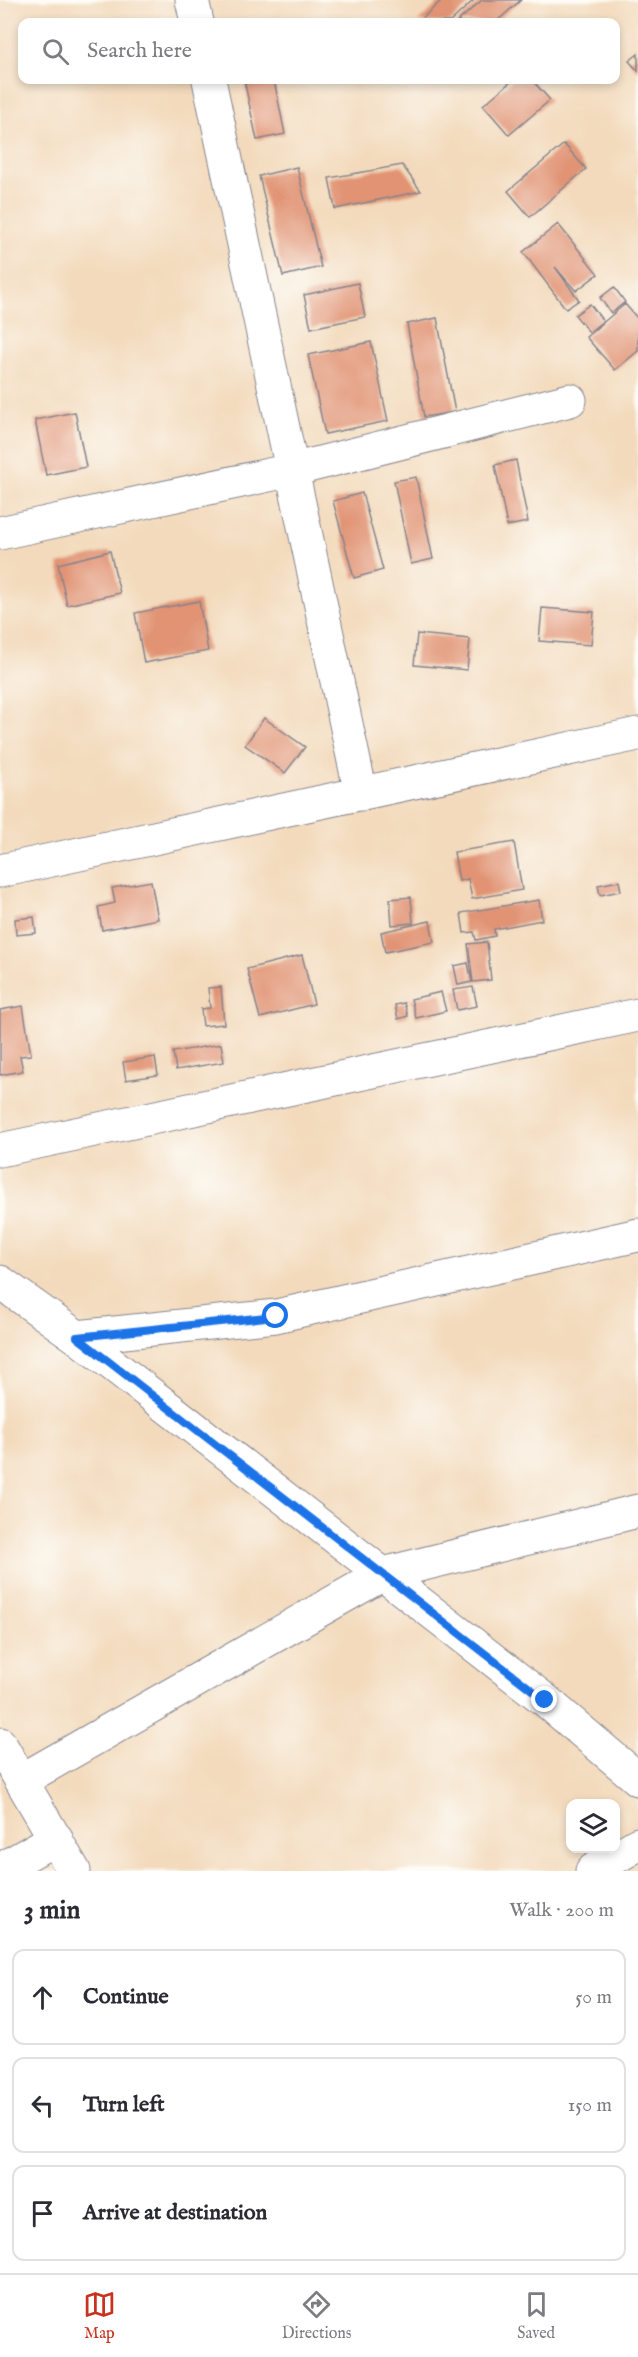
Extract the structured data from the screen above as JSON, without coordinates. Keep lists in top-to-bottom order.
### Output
{
  "page": {
    "search": "Search here",
    "heading": ["3 min", "Walk · 200 m"],
    "list": [
      ["Continue", "50 m"],
      ["Turn left", "150 m"],
      "Arrive at destination"
    ],
    "nav": ["Map", "Directions", "Saved"]
  }
}
